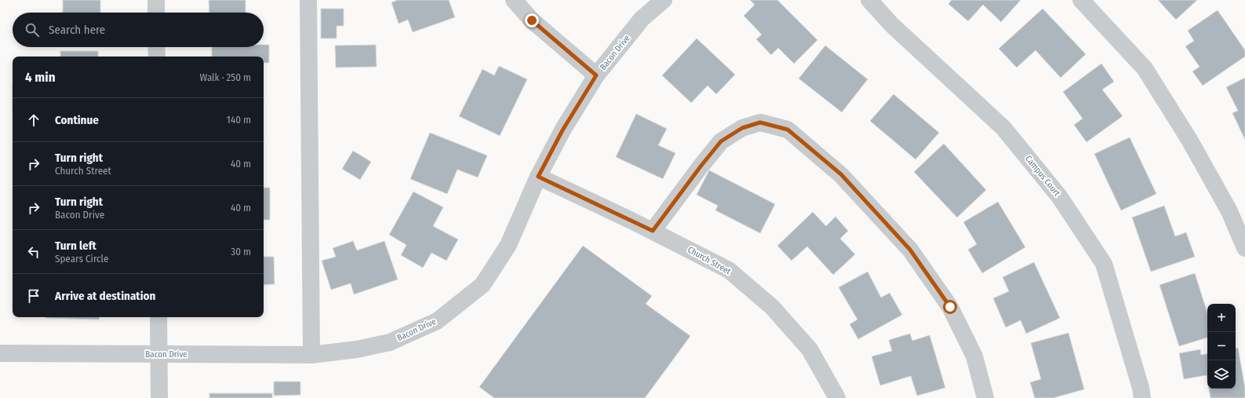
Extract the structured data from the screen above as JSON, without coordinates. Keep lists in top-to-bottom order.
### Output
{
  "streets": {
    "street": ["Bacon Drive", "Campus Court", "Church Street"]
  },
  "crossings": [
    ["Bacon Drive", "Church Street"]
  ],
  "page": {
    "search": "Search here",
    "heading": ["4 min", "Walk · 250 m"],
    "list": [
      ["Continue", "140 m"],
      ["Turn right", "Church Street", "40 m"],
      ["Turn right", "Bacon Drive", "40 m"],
      ["Turn left", "Spears Circle", "30 m"],
      "Arrive at destination"
    ],
    "map_buttons": ["+", "−"]
  }
}
